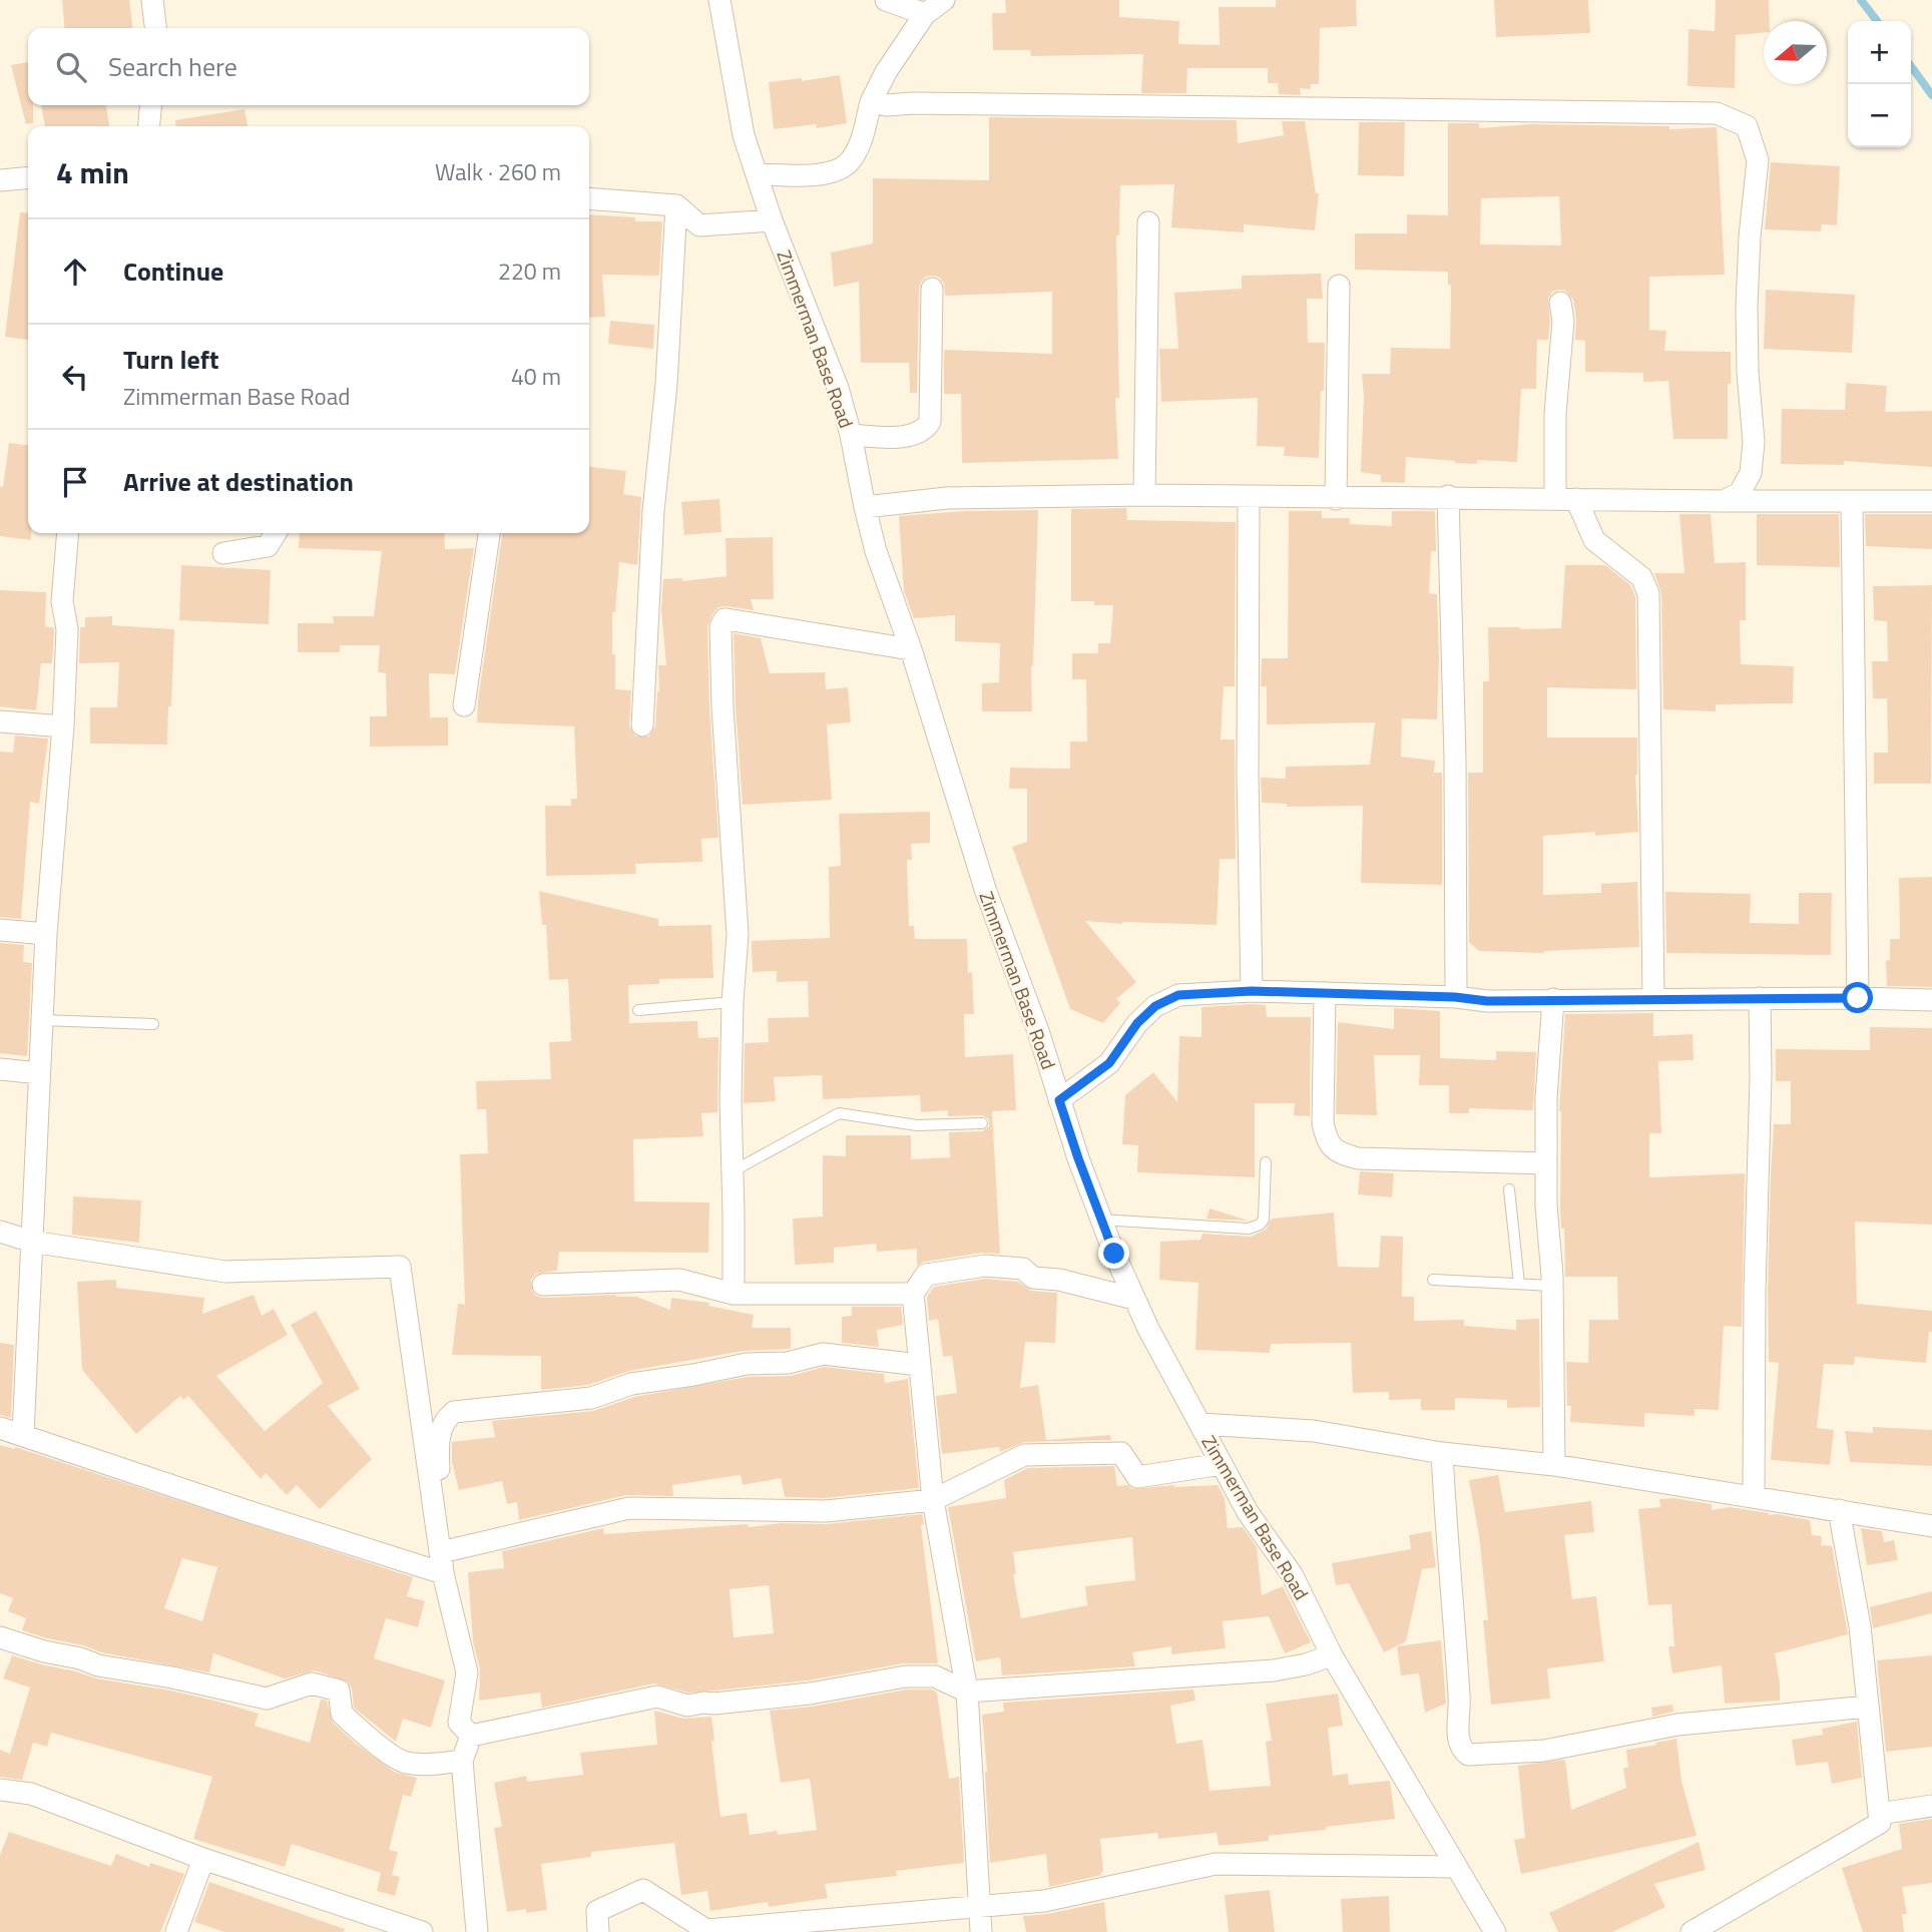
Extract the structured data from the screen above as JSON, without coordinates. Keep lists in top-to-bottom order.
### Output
{
  "streets": {
    "street": ["Zimmerman Base Road"]
  },
  "north": "left",
  "page": {
    "map_buttons": ["+", "−"],
    "search": "Search here",
    "heading": ["4 min", "Walk · 260 m"],
    "list": [
      ["Continue", "220 m"],
      ["Turn left", "Zimmerman Base Road", "40 m"],
      "Arrive at destination"
    ]
  }
}
